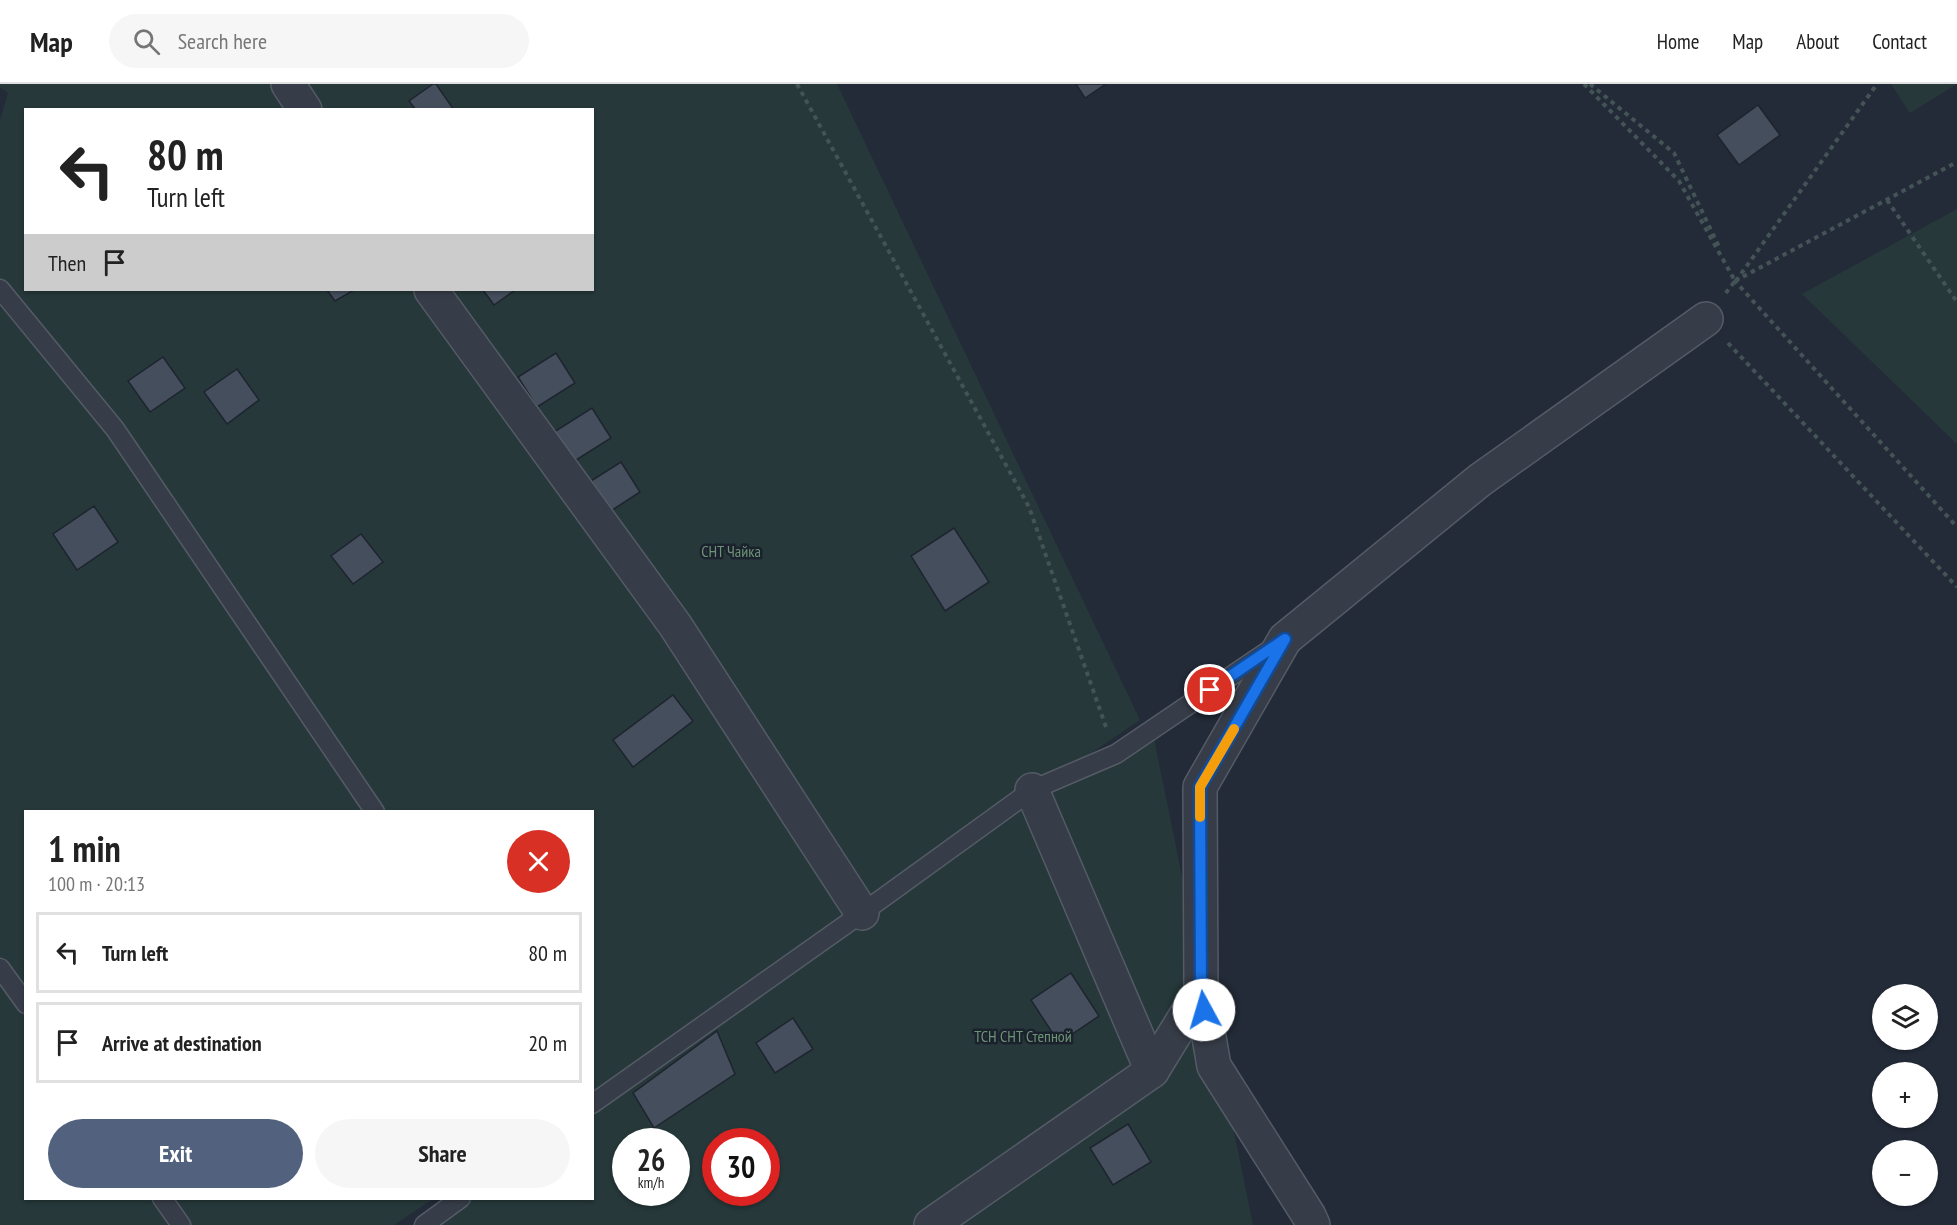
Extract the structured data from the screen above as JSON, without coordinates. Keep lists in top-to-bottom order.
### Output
{
  "parks": ["СНТ Чайка", "ТСН СНТ Степной"],
  "page": {
    "header": "Map",
    "search": "Search here",
    "nav": [
      "Home",
      "Map",
      "About",
      "Contact"
    ],
    "turn": ["80 m", "Turn left"],
    "then": "Then",
    "heading": ["1 min", "100 m · 20:13"],
    "list": [
      {
        "name": "Turn left",
        "value": "80 m"
      },
      {
        "name": "Arrive at destination",
        "value": "20 m"
      }
    ],
    "map_buttons": ["+", "−"],
    "buttons": ["Exit", "Share"],
    "speed": "26 km/h",
    "limit": "30"
  }
}
